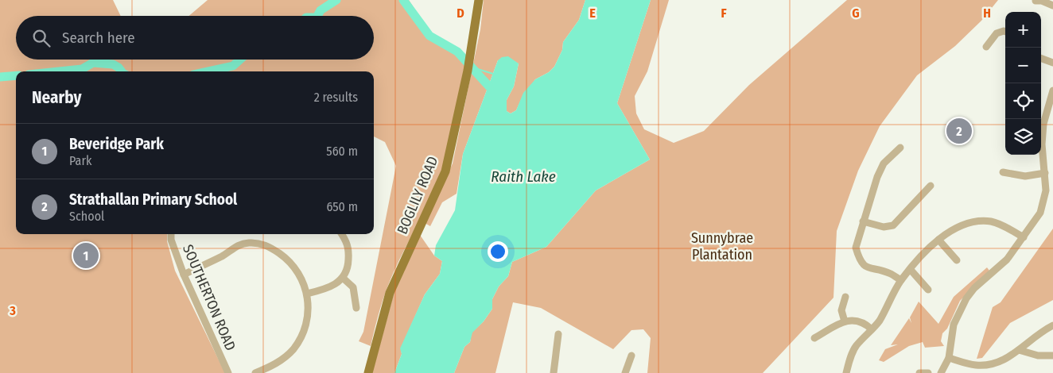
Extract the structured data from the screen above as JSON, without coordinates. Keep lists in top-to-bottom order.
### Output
{
  "streets": {
    "main road": ["BOGLILY ROAD"],
    "street": ["SOUTHERTON ROAD"]
  },
  "water": ["Raith Lake"],
  "parks": ["Sunnybrae Plantation"],
  "page": {
    "map_buttons": ["+", "−"],
    "search": "Search here",
    "heading": ["Nearby", "2 results"],
    "pins": ["2", "1"],
    "list": [
      {
        "mark": "1",
        "name": "Beveridge Park",
        "note": "Park",
        "value": "560 m"
      },
      {
        "mark": "2",
        "name": "Strathallan Primary School",
        "note": "School",
        "value": "650 m"
      }
    ]
  },
  "grid": {
    "columns": [
      "D",
      "E",
      "F",
      "G",
      "H"
    ],
    "rows": ["3"]
  }
}
